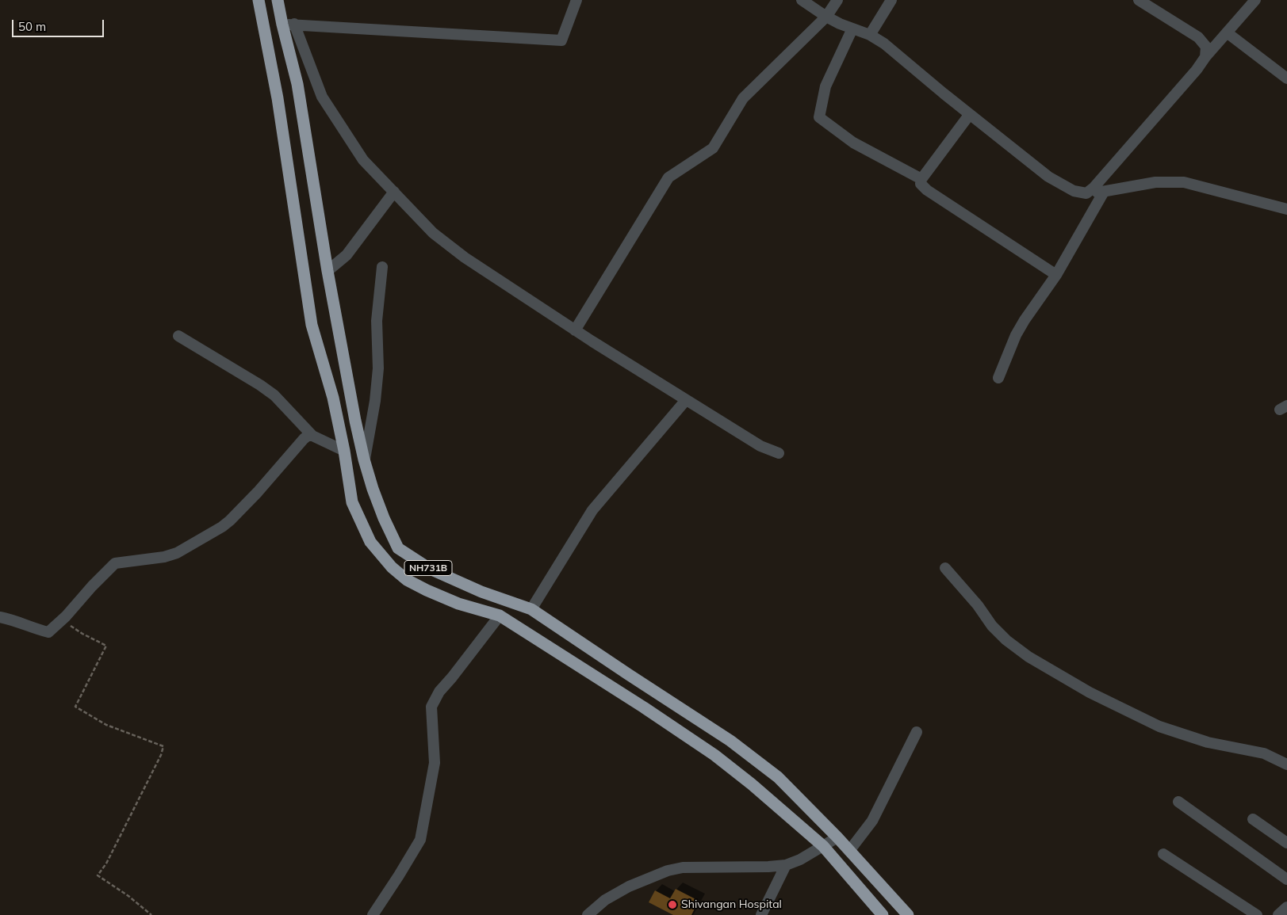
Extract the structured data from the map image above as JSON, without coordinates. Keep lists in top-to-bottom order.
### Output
{
  "streets": {
    "highway": ["NH731B"]
  },
  "places": ["Shivangan Hospital"],
  "scale_bar": "50 m"
}
